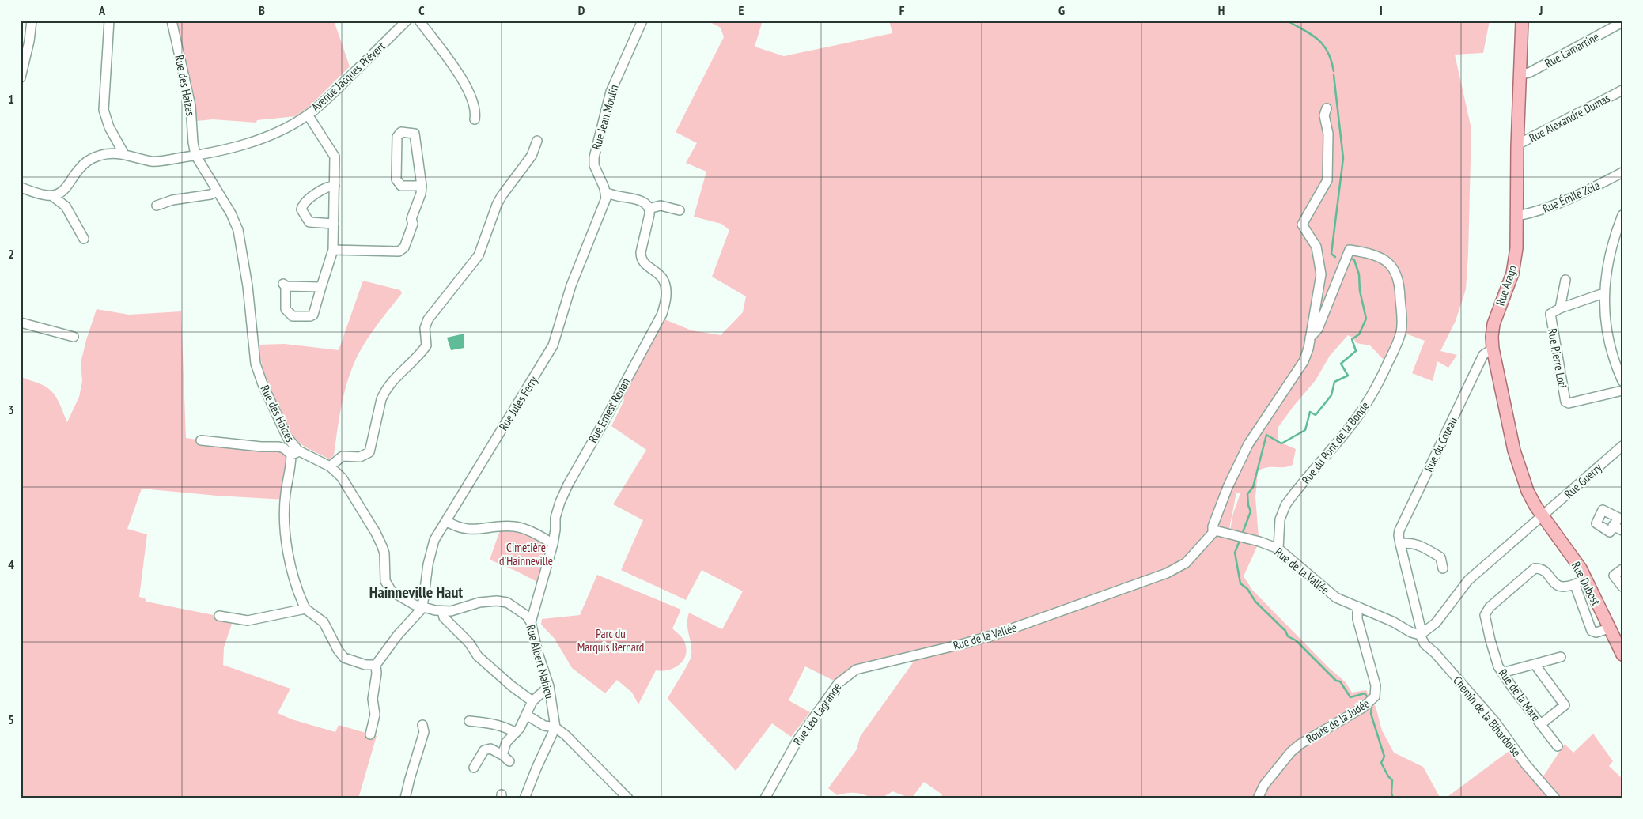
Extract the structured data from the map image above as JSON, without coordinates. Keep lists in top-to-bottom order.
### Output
{
  "streets": {
    "main road": ["Rue Arago", "Rue Dubost"],
    "street": [
      "Rue Lamartine",
      "Avenue Jacques Prévert",
      "Rue des Haizes",
      "Rue Jean Moulin",
      "Rue Alexandre Dumas",
      "Rue Émile Zola",
      "Rue Pierre Loti",
      "Rue Jules Ferry",
      "Rue Ernest Renan",
      "Rue du Pont de la Bonde",
      "Rue du Coteau",
      "Rue Guerry",
      "Rue de la Vallée",
      "Rue Albert Mahieu",
      "Rue de la Mare",
      "Rue Léo Lagrange",
      "Chemin de la Bihardoise",
      "Route de la Judée"
    ]
  },
  "crossings": [
    ["Rue Lamartine", "Rue Arago"],
    ["Avenue Jacques Prévert", "Rue des Haizes"],
    ["Rue des Haizes", "Rue Jules Ferry"],
    ["Rue des Haizes", "Rue Albert Mahieu"],
    ["Rue Jean Moulin", "Rue Jules Ferry"],
    ["Rue Alexandre Dumas", "Rue Arago"],
    ["Rue Émile Zola", "Rue Arago"],
    ["Rue Arago", "Rue du Coteau"],
    ["Rue Arago", "Rue Guerry"],
    ["Rue Arago", "Rue Dubost"],
    ["Rue Jules Ferry", "Rue Albert Mahieu"],
    ["Rue Ernest Renan", "Rue Albert Mahieu"],
    ["Rue du Pont de la Bonde", "Rue de la Vallée"],
    ["Rue du Coteau", "Rue de la Vallée"],
    ["Rue du Coteau", "Chemin de la Bihardoise"],
    ["Rue Guerry", "Rue Dubost"],
    ["Rue de la Vallée", "Rue Léo Lagrange"],
    ["Rue de la Vallée", "Chemin de la Bihardoise"],
    ["Rue de la Vallée", "Route de la Judée"]
  ],
  "districts": ["Hainneville Haut"],
  "parks": ["Cimetière d'Hainneville", "Parc du Marquis Bernard"],
  "grid": {
    "columns": [
      "A",
      "B",
      "C",
      "D",
      "E",
      "F",
      "G",
      "H",
      "I",
      "J"
    ],
    "rows": [
      "1",
      "2",
      "3",
      "4",
      "5"
    ]
  }
}
